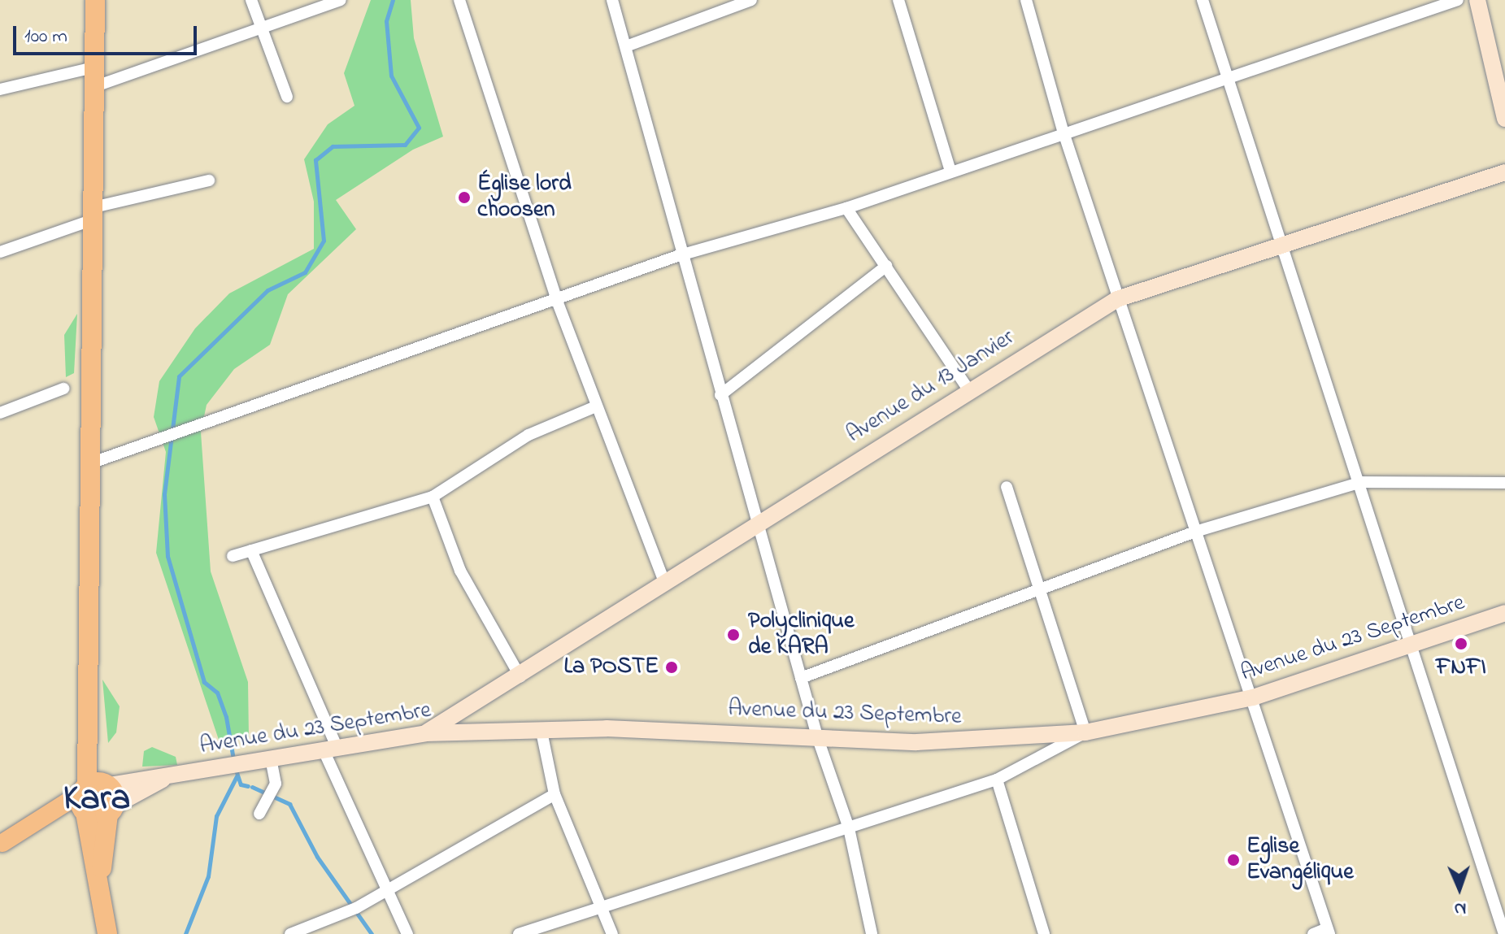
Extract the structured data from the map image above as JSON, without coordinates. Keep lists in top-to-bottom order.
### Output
{
  "streets": {
    "main road": ["Avenue du 13 Janvier", "Avenue du 23 Septembre"]
  },
  "crossings": [
    ["Avenue du 13 Janvier", "Avenue du 23 Septembre"]
  ],
  "districts": ["Kara"],
  "places": [
    "Église lord choosen",
    "Polyclinique de KARA",
    "FNFI",
    "La POSTE",
    "Eglise Evangélique"
  ],
  "scale_bar": "100 m",
  "north": "bottom"
}
